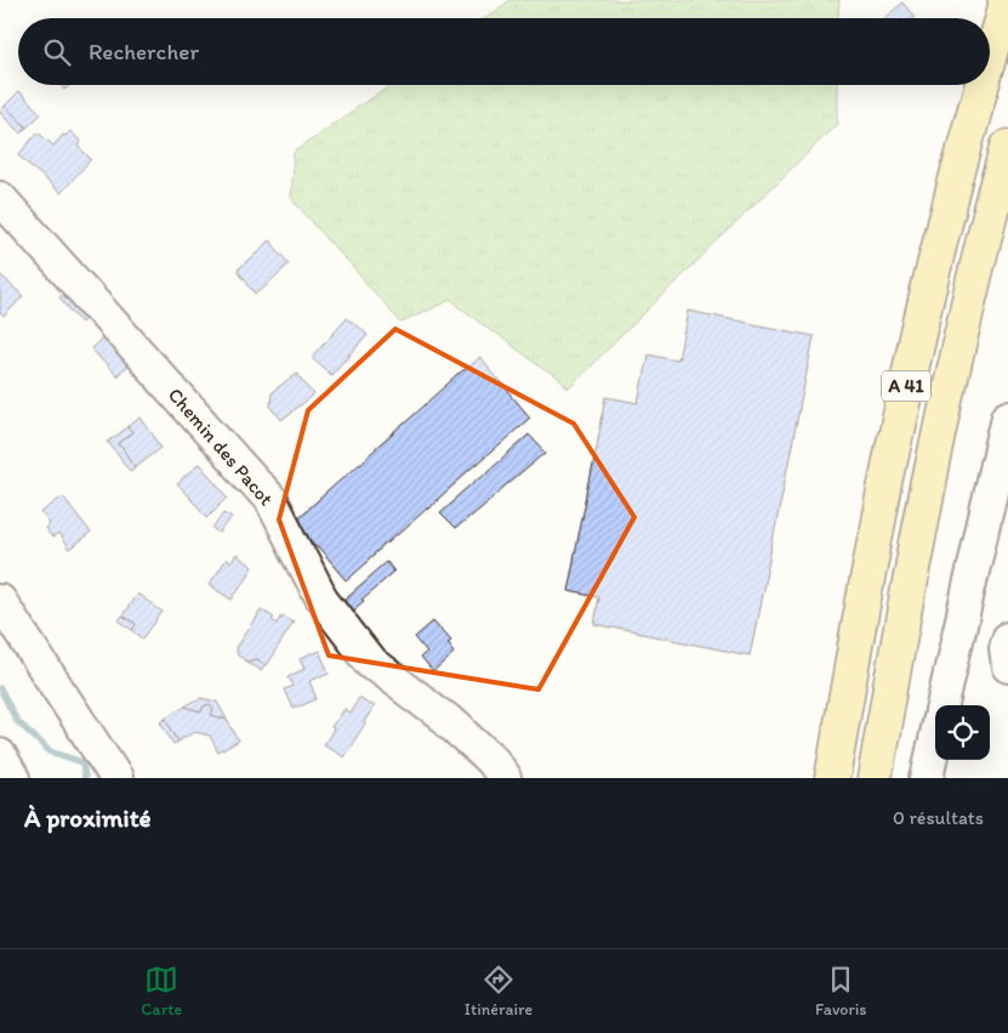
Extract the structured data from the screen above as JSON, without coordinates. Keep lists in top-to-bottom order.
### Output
{
  "streets": {
    "highway": ["A 41"],
    "street": ["Chemin des Pacot"]
  },
  "page": {
    "search": "Rechercher",
    "heading": ["À proximité", "0 résultats"],
    "nav": ["Carte", "Itinéraire", "Favoris"]
  }
}
